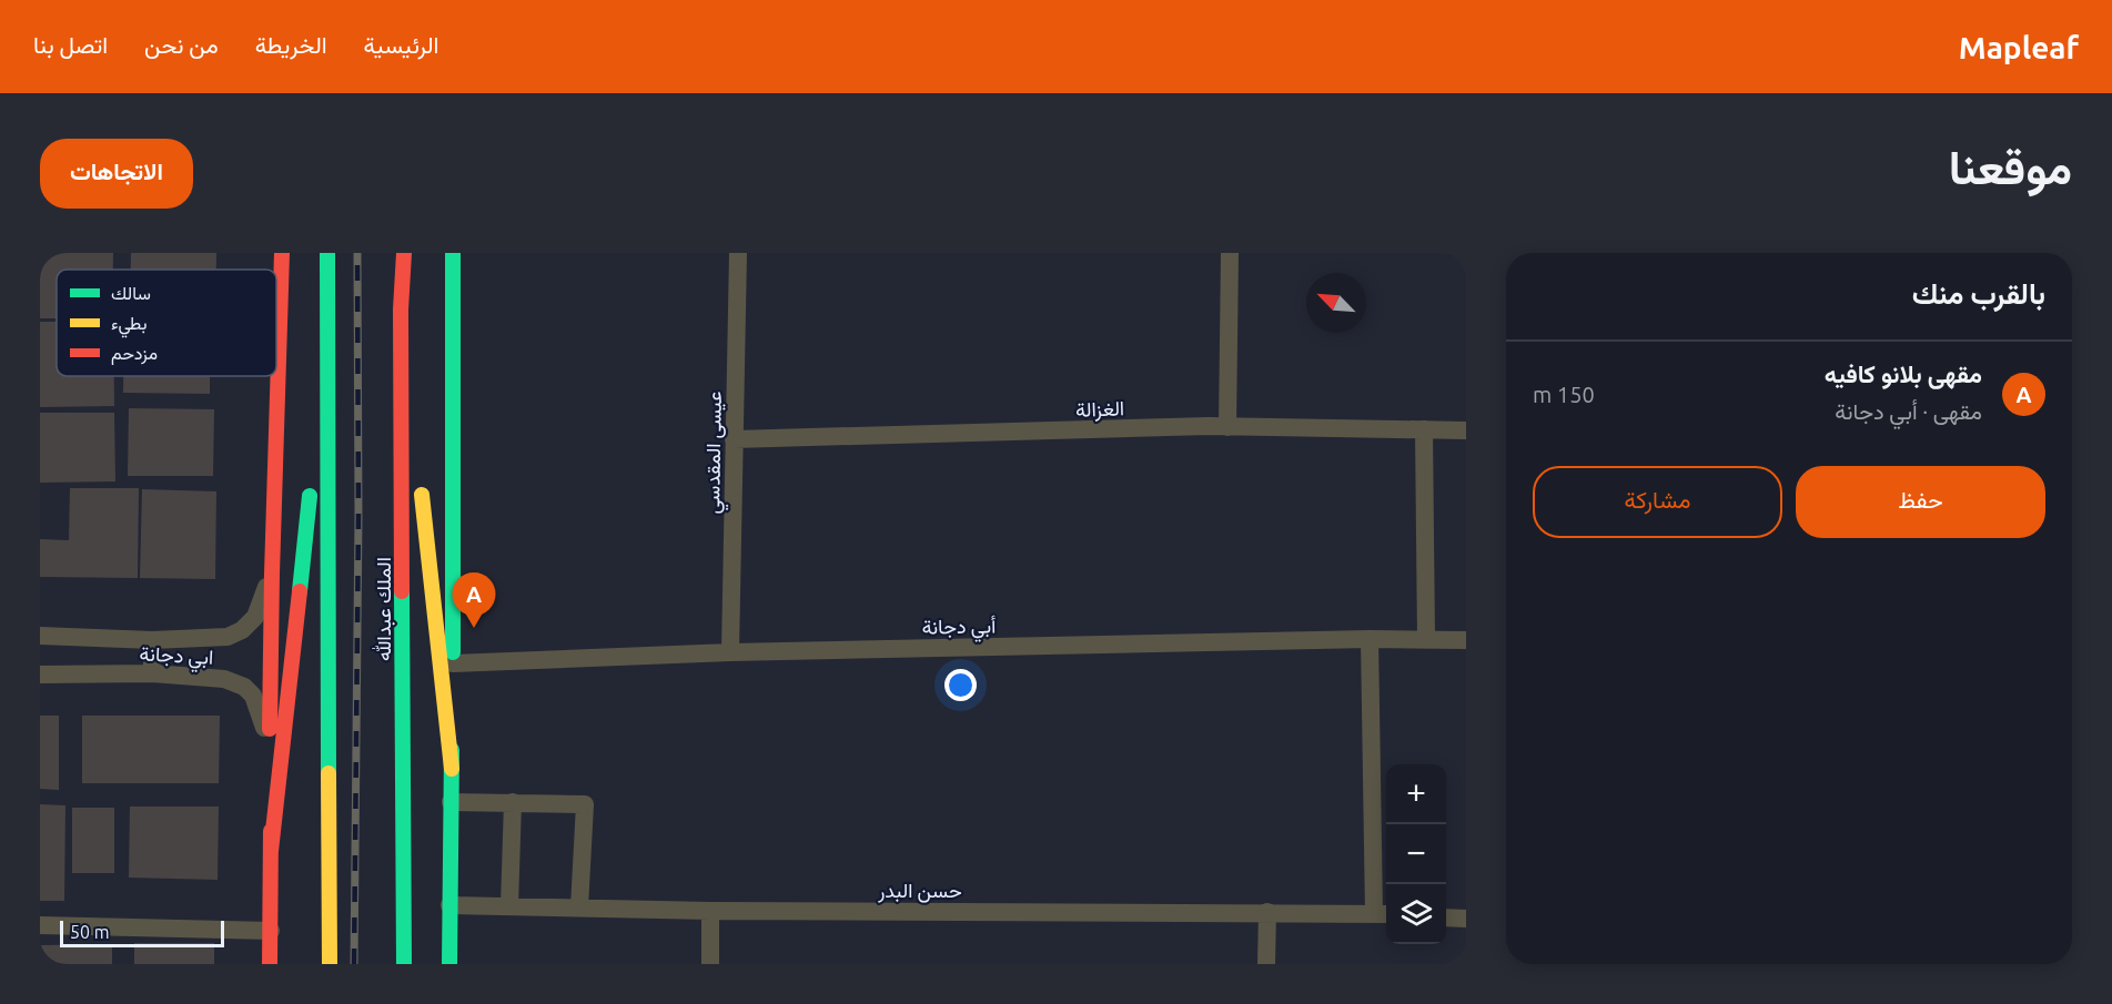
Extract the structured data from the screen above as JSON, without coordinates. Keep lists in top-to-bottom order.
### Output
{
  "streets": {
    "main road": ["الملك عبدالله"],
    "street": [
      "الغزالة",
      "عيسى المقدسي",
      "أبي دجانة",
      "ابي دجانة",
      "حسن البدر"
    ]
  },
  "crossings": [
    ["الغزالة", "عيسى المقدسي"],
    ["عيسى المقدسي", "أبي دجانة"]
  ],
  "legend": ["سالك", "بطيء", "مزدحم"],
  "scale_bar": "50 m",
  "north": "top left",
  "page": {
    "header": "Mapleaf",
    "nav": [
      "الرئيسية",
      "الخريطة",
      "من نحن",
      "اتصل بنا"
    ],
    "title": "موقعنا",
    "buttons": [
      "الاتجاهات",
      ["حفظ", "مشاركة"]
    ],
    "heading": "بالقرب منك",
    "list": [
      {
        "mark": "A",
        "name": "مقهى بلانو كافيه",
        "note": "مقهى · أبي دجانة",
        "value": "150 m"
      }
    ],
    "pins": "A",
    "map_buttons": ["+", "−"],
    "scale": "50 m"
  }
}
